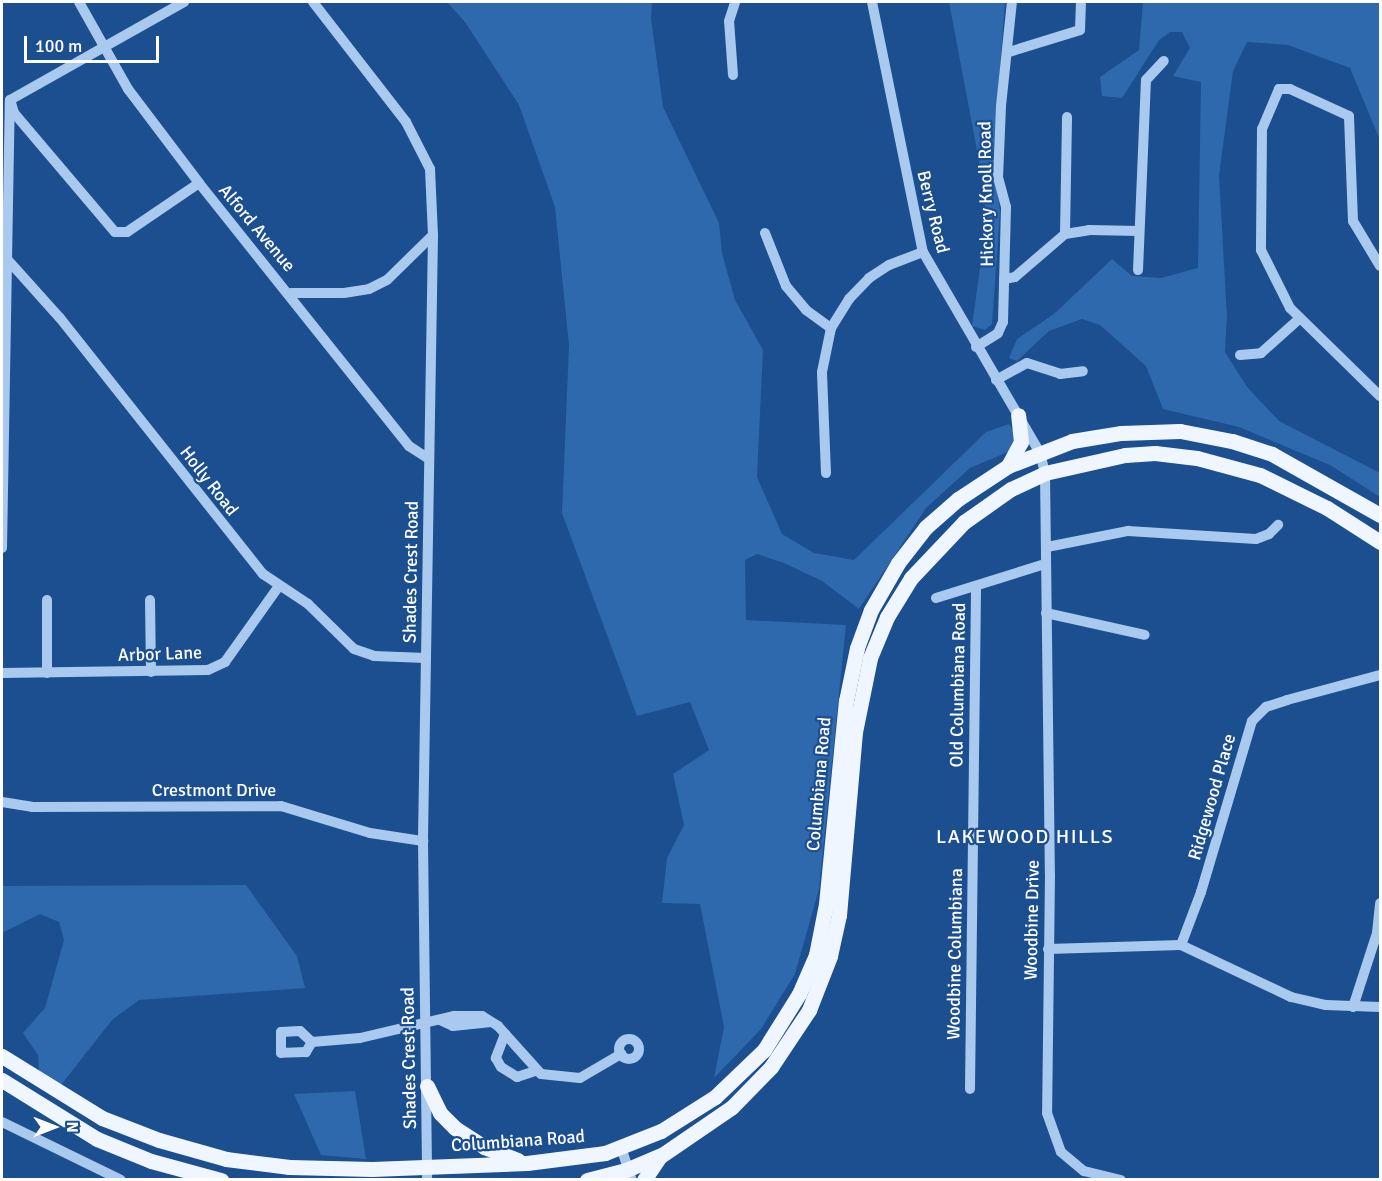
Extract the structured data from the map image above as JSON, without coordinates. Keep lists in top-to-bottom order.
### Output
{
  "streets": {
    "main road": ["Columbiana Road"],
    "street": [
      "Hickory Knoll Road",
      "Berry Road",
      "Alford Avenue",
      "Holly Road",
      "Shades Crest Road",
      "Arbor Lane",
      "Old Columbiana Road",
      "Crestmont Drive",
      "Ridgewood Place",
      "Woodbine Drive",
      "Woodbine Columbiana"
    ]
  },
  "crossings": [
    ["Hickory Knoll Road", "Berry Road"],
    ["Berry Road", "Columbiana Road"],
    ["Berry Road", "Woodbine Drive"],
    ["Alford Avenue", "Shades Crest Road"],
    ["Holly Road", "Shades Crest Road"],
    ["Holly Road", "Arbor Lane"],
    ["Shades Crest Road", "Columbiana Road"],
    ["Shades Crest Road", "Crestmont Drive"],
    ["Old Columbiana Road", "Woodbine Drive"],
    ["Old Columbiana Road", "Woodbine Columbiana"],
    ["Columbiana Road", "Woodbine Drive"]
  ],
  "districts": ["LAKEWOOD HILLS"],
  "scale_bar": "100 m",
  "north": "right"
}
